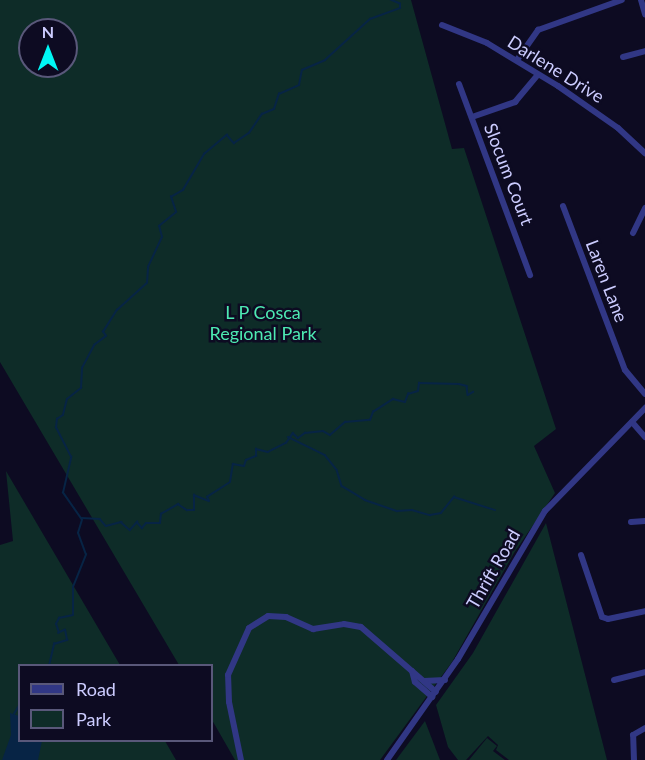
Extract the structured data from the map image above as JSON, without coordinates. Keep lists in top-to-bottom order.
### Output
{
  "streets": {
    "street": [
      "Darlene Drive",
      "Slocum Court",
      "Laren Lane",
      "Thrift Road"
    ]
  },
  "parks": ["L P Cosca Regional Park"],
  "legend": ["Road", "Park"],
  "north": "top"
}
